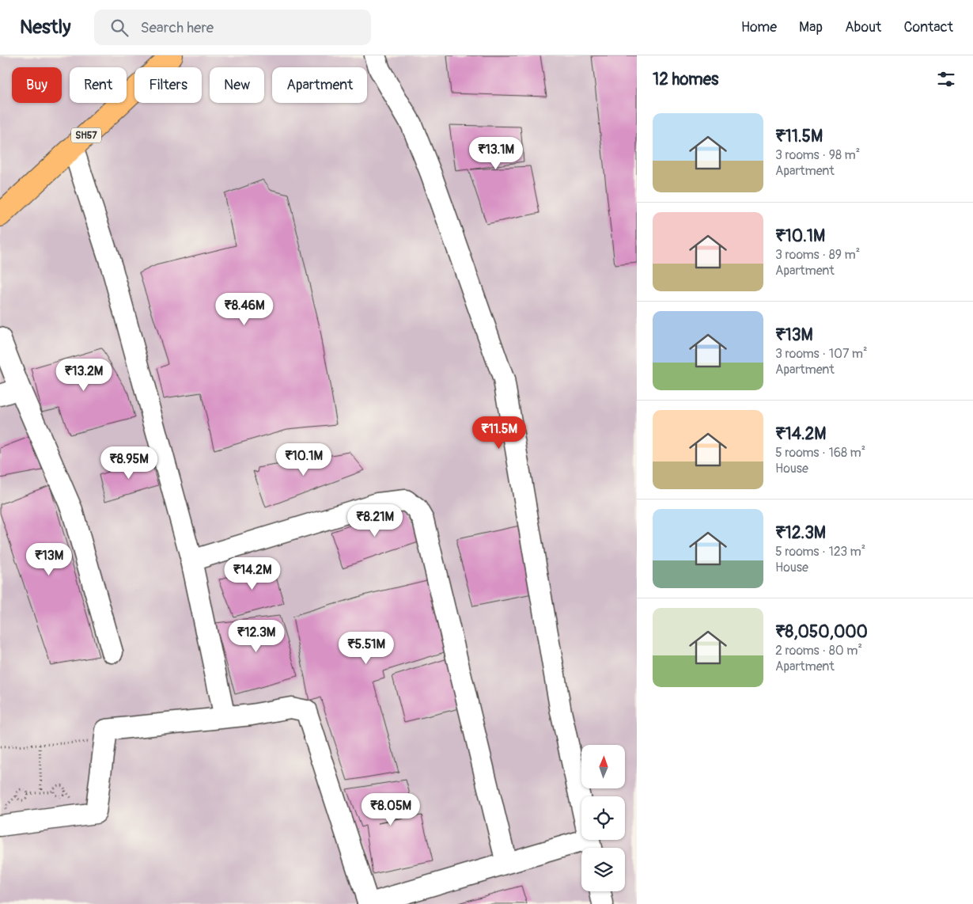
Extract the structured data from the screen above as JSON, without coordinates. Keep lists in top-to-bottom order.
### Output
{
  "streets": {
    "main road": ["SH57"]
  },
  "north": "top",
  "page": {
    "header": "Nestly",
    "search": "Search here",
    "nav": [
      "Home",
      "Map",
      "About",
      "Contact"
    ],
    "heading": "12 homes",
    "chip": [
      "Buy",
      "Rent",
      "Filters",
      "New",
      "Apartment"
    ],
    "list": [
      {
        "name": "₹11.5M",
        "note": "3 rooms · 98 m² · Apartment"
      },
      {
        "name": "₹10.1M",
        "note": "3 rooms · 89 m² · Apartment"
      },
      {
        "name": "₹13M",
        "note": "3 rooms · 107 m² · Apartment"
      },
      {
        "name": "₹14.2M",
        "note": "5 rooms · 168 m² · House"
      },
      {
        "name": "₹12.3M",
        "note": "5 rooms · 123 m² · House"
      },
      {
        "name": "₹8,050,000",
        "note": "2 rooms · 80 m² · Apartment"
      }
    ],
    "price": [
      "₹13.1M",
      "₹8.46M",
      "₹13.2M",
      "₹11.5M",
      "₹10.1M",
      "₹8.95M",
      "₹8.21M",
      "₹13M",
      "₹14.2M",
      "₹12.3M",
      "₹5.51M",
      "₹8.05M"
    ]
  }
}
